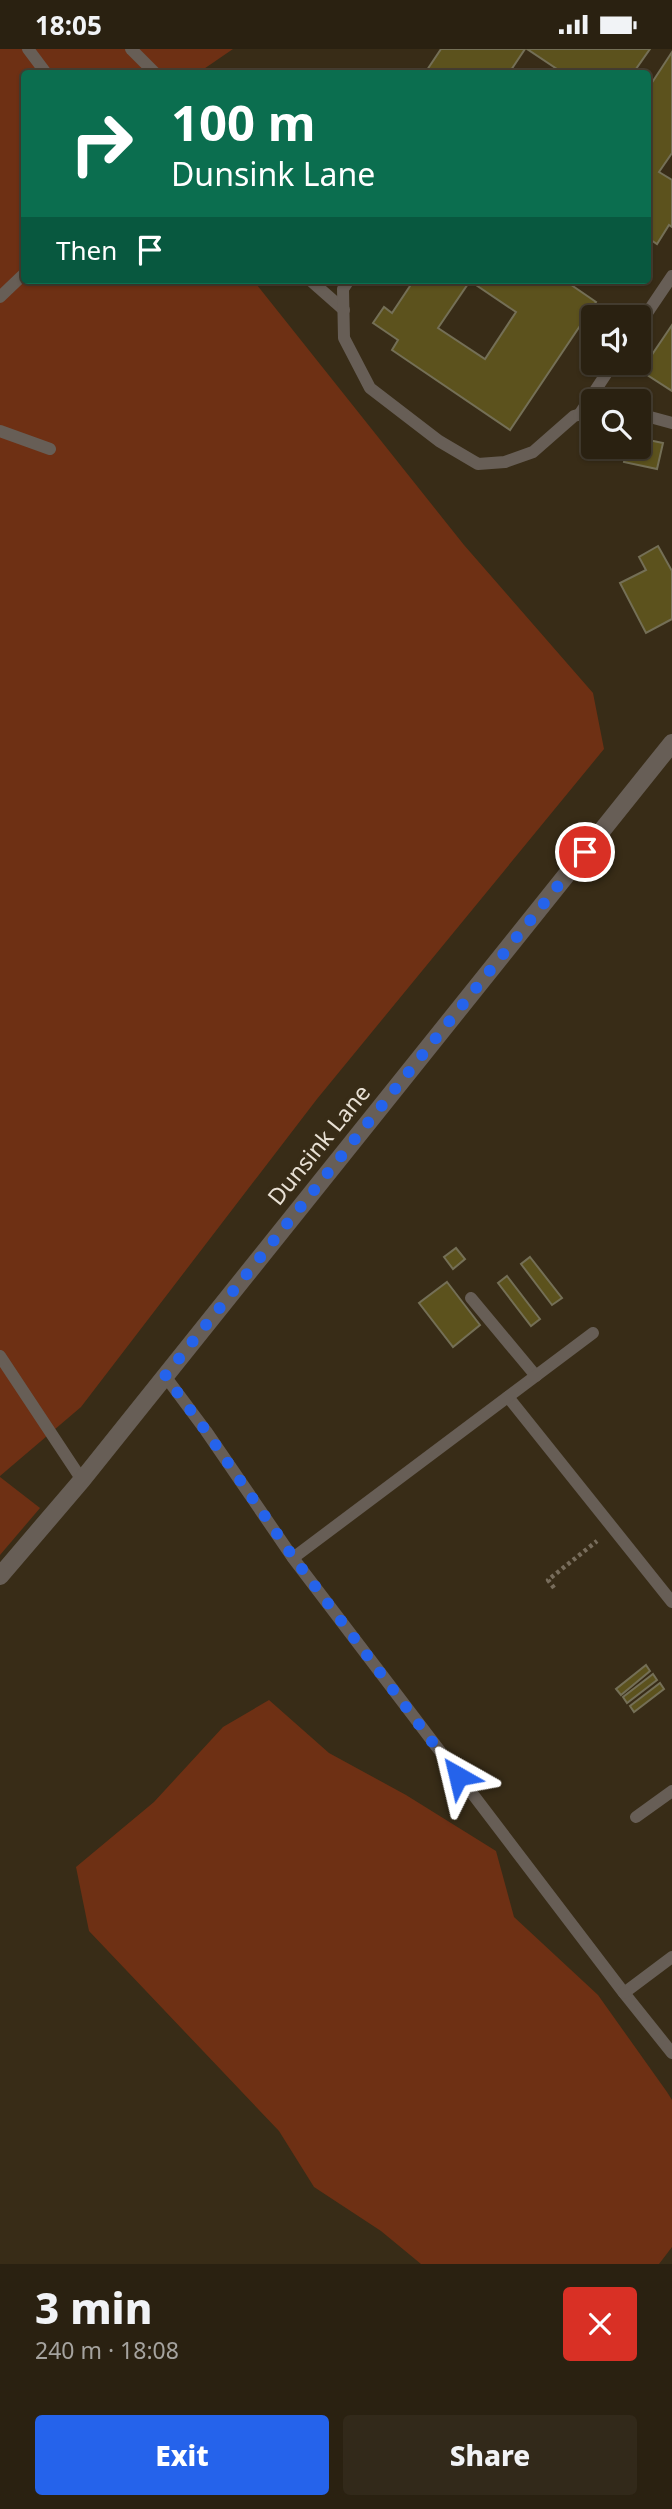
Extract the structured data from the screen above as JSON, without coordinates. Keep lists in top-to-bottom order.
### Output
{
  "streets": {
    "street": ["Dunsink Lane"]
  },
  "page": {
    "status": "18:05",
    "turn": ["100 m", "Dunsink Lane"],
    "then": "Then",
    "heading": ["3 min", "240 m · 18:08"],
    "buttons": ["Exit", "Share"]
  }
}
